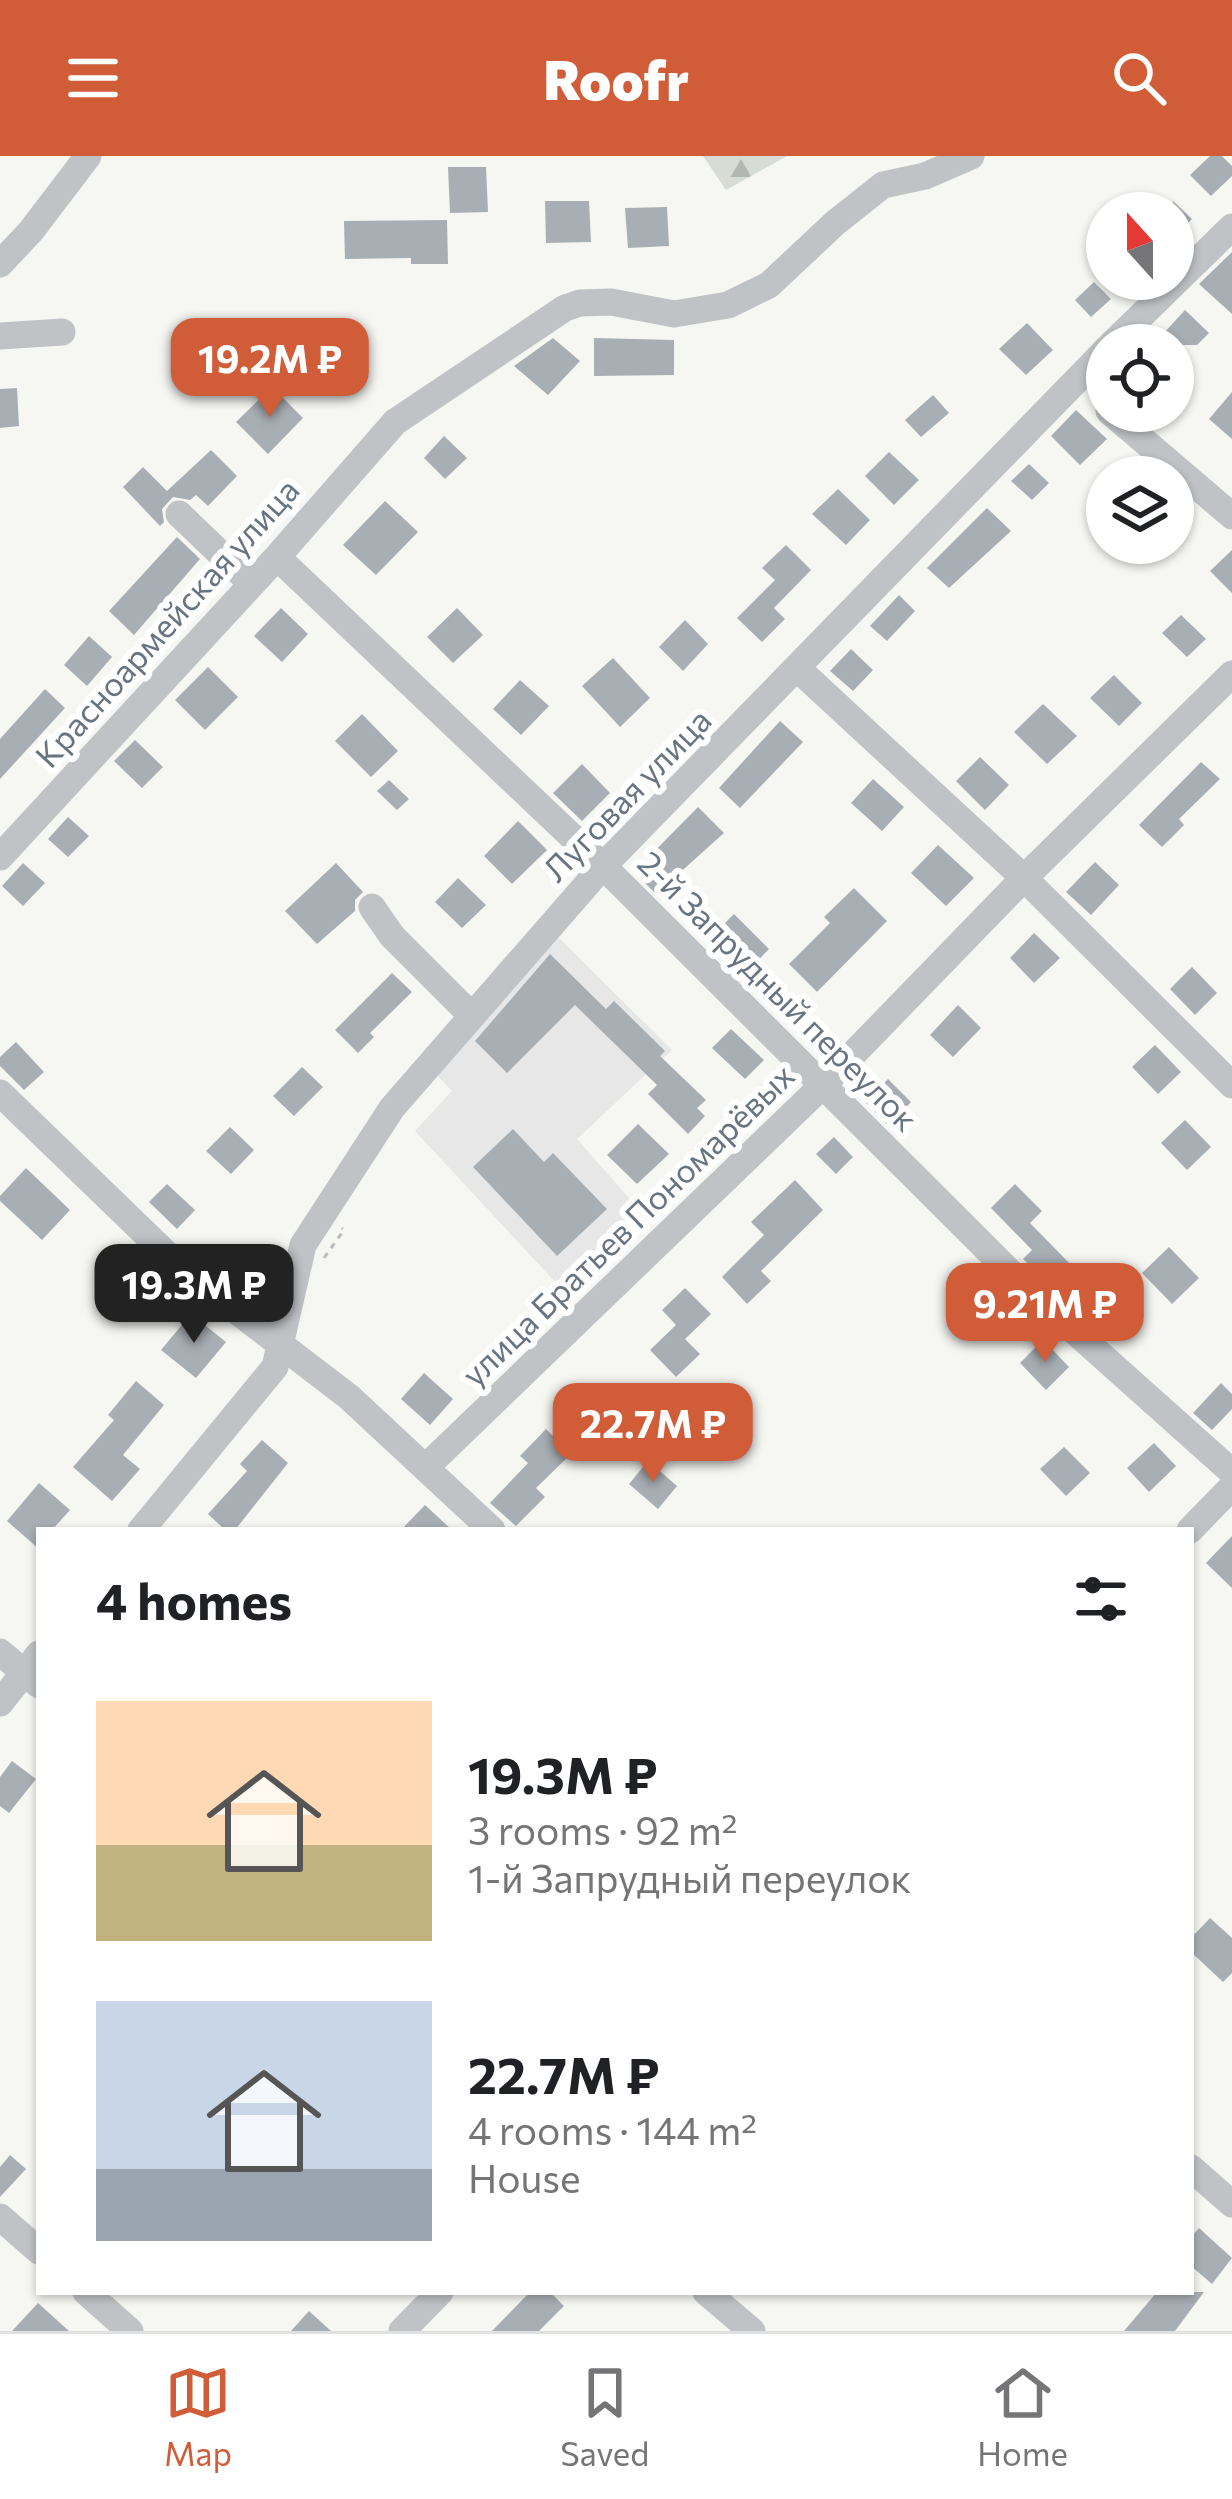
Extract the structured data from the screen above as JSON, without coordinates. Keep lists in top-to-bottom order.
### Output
{
  "streets": {
    "street": [
      "Красноармейская улица",
      "Луговая улица",
      "2-й Запрудный переулок",
      "улица Братьев Пономарёвых"
    ]
  },
  "crossings": [
    ["Красноармейская улица", "2-й Запрудный переулок"],
    ["Луговая улица", "2-й Запрудный переулок"],
    ["2-й Запрудный переулок", "улица Братьев Пономарёвых"]
  ],
  "north": "top",
  "page": {
    "header": "Roofr",
    "price": [
      "19.2M ₽",
      "19.3M ₽",
      "9.21M ₽",
      "22.7M ₽"
    ],
    "heading": "4 homes",
    "list": [
      {
        "name": "19.3M ₽",
        "note": "3 rooms · 92 m² · 1-й Запрудный переулок"
      },
      {
        "name": "22.7M ₽",
        "note": "4 rooms · 144 m² · House"
      }
    ],
    "tabs": ["Map", "Saved", "Home"]
  }
}
